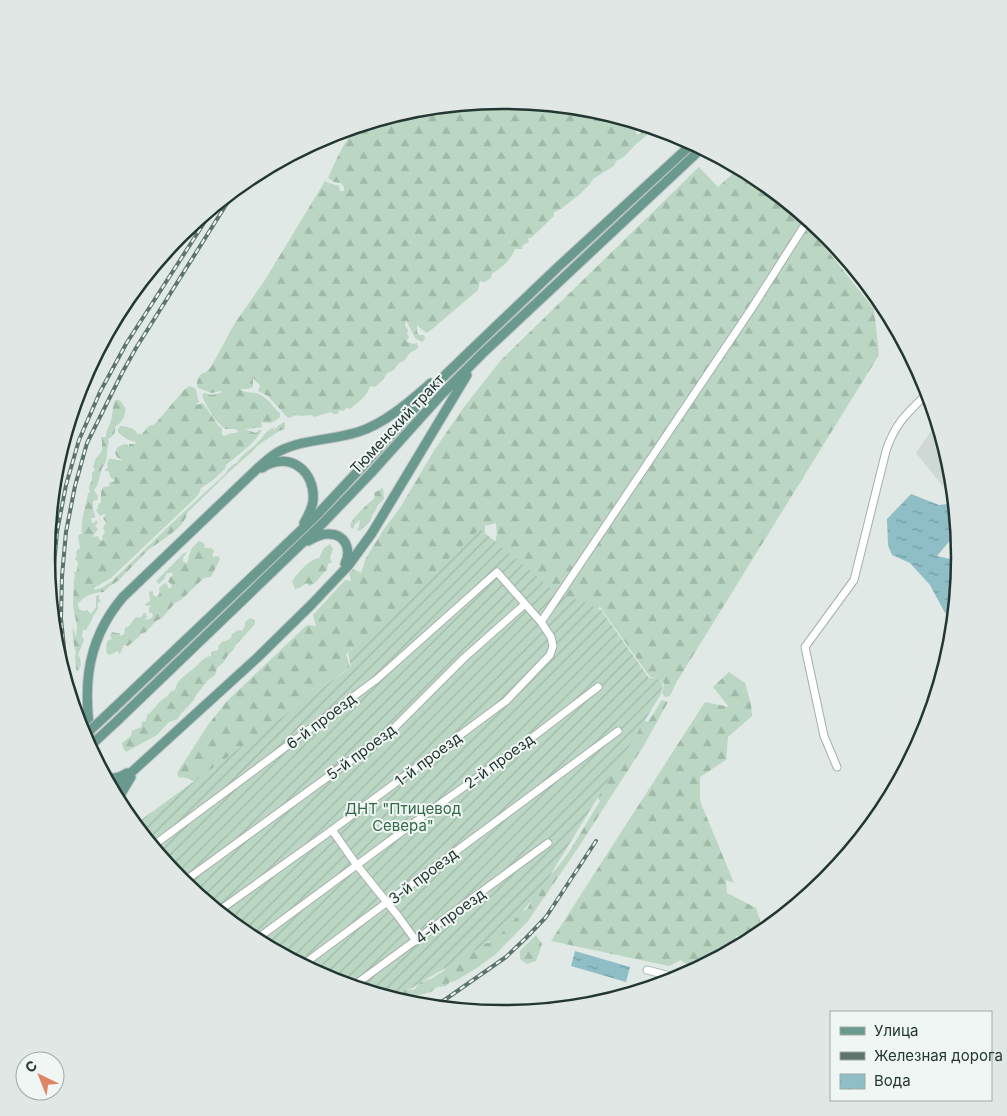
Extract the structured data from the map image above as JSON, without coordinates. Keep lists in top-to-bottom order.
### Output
{
  "streets": {
    "main road": ["Тюменский тракт"],
    "street": [
      "6-й проезд",
      "5-й проезд",
      "1-й проезд",
      "2-й проезд",
      "3-й проезд",
      "4-й проезд"
    ]
  },
  "crossings": [
    ["6-й проезд", "5-й проезд"]
  ],
  "parks": ["ДНТ \"Птицевод Севера\""],
  "legend": ["Улица", "Железная дорога", "Вода"],
  "north": "top left"
}
